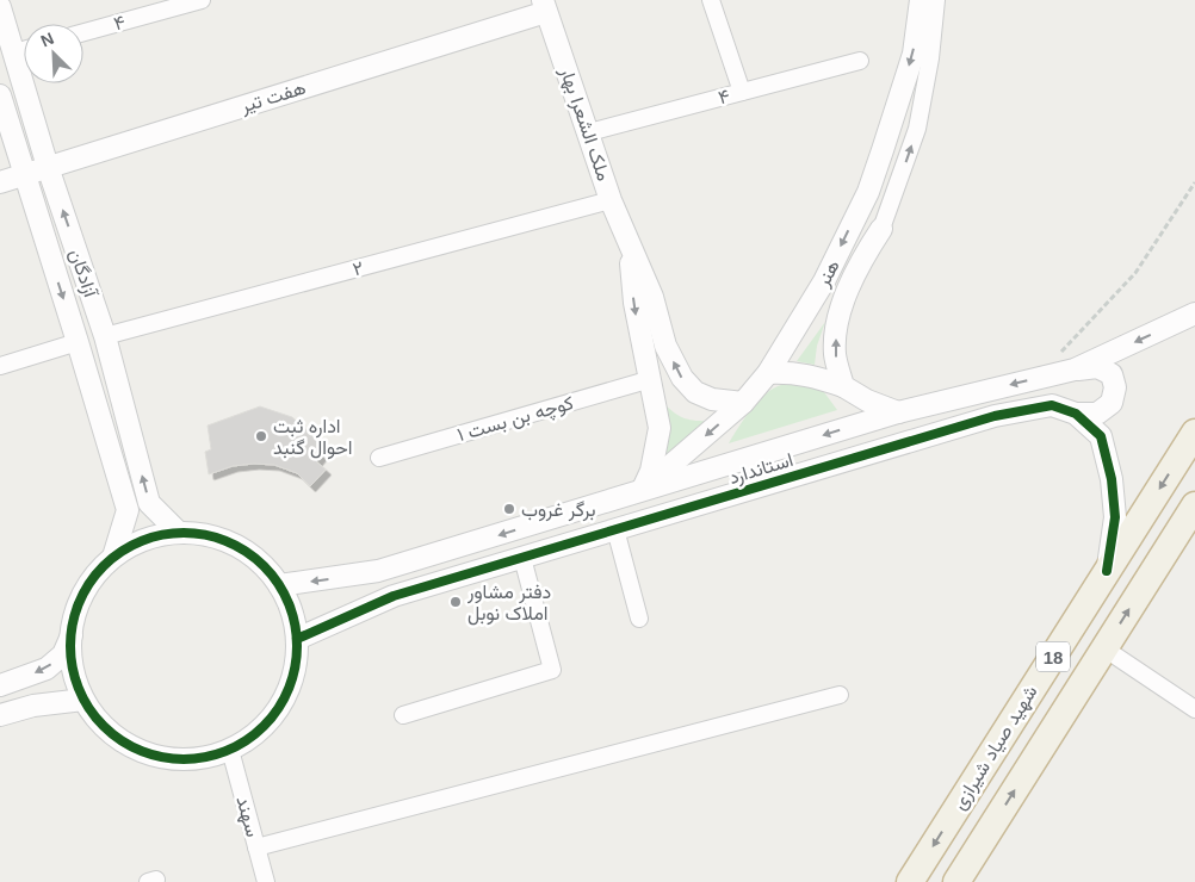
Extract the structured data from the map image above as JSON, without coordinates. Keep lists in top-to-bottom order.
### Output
{
  "streets": {
    "highway": ["18", "شهید صیاد شیرازی"],
    "street": [
      "۴",
      "هفت تیر",
      "ملک الشعرا بهار",
      "۲",
      "آزادگان",
      "هنر",
      "کوچه بن بست ۱",
      "استاندارد",
      "سهند"
    ]
  },
  "crossings": [
    ["۴", "ملک الشعرا بهار"],
    ["هفت تیر", "ملک الشعرا بهار"],
    ["هفت تیر", "آزادگان"],
    ["ملک الشعرا بهار", "۲"],
    ["ملک الشعرا بهار", "هنر"],
    ["ملک الشعرا بهار", "کوچه بن بست ۱"],
    ["ملک الشعرا بهار", "استاندارد"],
    ["۲", "آزادگان"],
    ["هنر", "استاندارد"],
    ["استاندارد", "شهید صیاد شیرازی"]
  ],
  "places": ["اداره ثبت احوال گنبد", "برگر غروب", "دفتر مشاور املاک نوبل"],
  "north": "top left"
}
